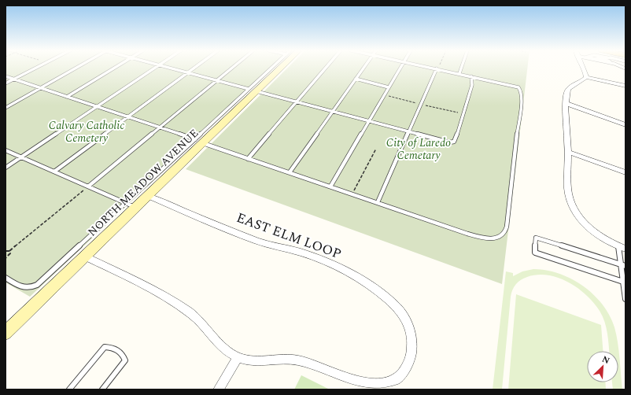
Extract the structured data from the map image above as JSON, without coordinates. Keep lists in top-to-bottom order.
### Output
{
  "streets": {
    "main road": ["NORTH MEADOW AVENUE"],
    "street": ["EAST ELM LOOP"]
  },
  "crossings": [
    ["NORTH MEADOW AVENUE", "EAST ELM LOOP"]
  ],
  "parks": ["Calvary Catholic Cemetery", "City of Laredo Cemetary"],
  "north": "top right"
}
